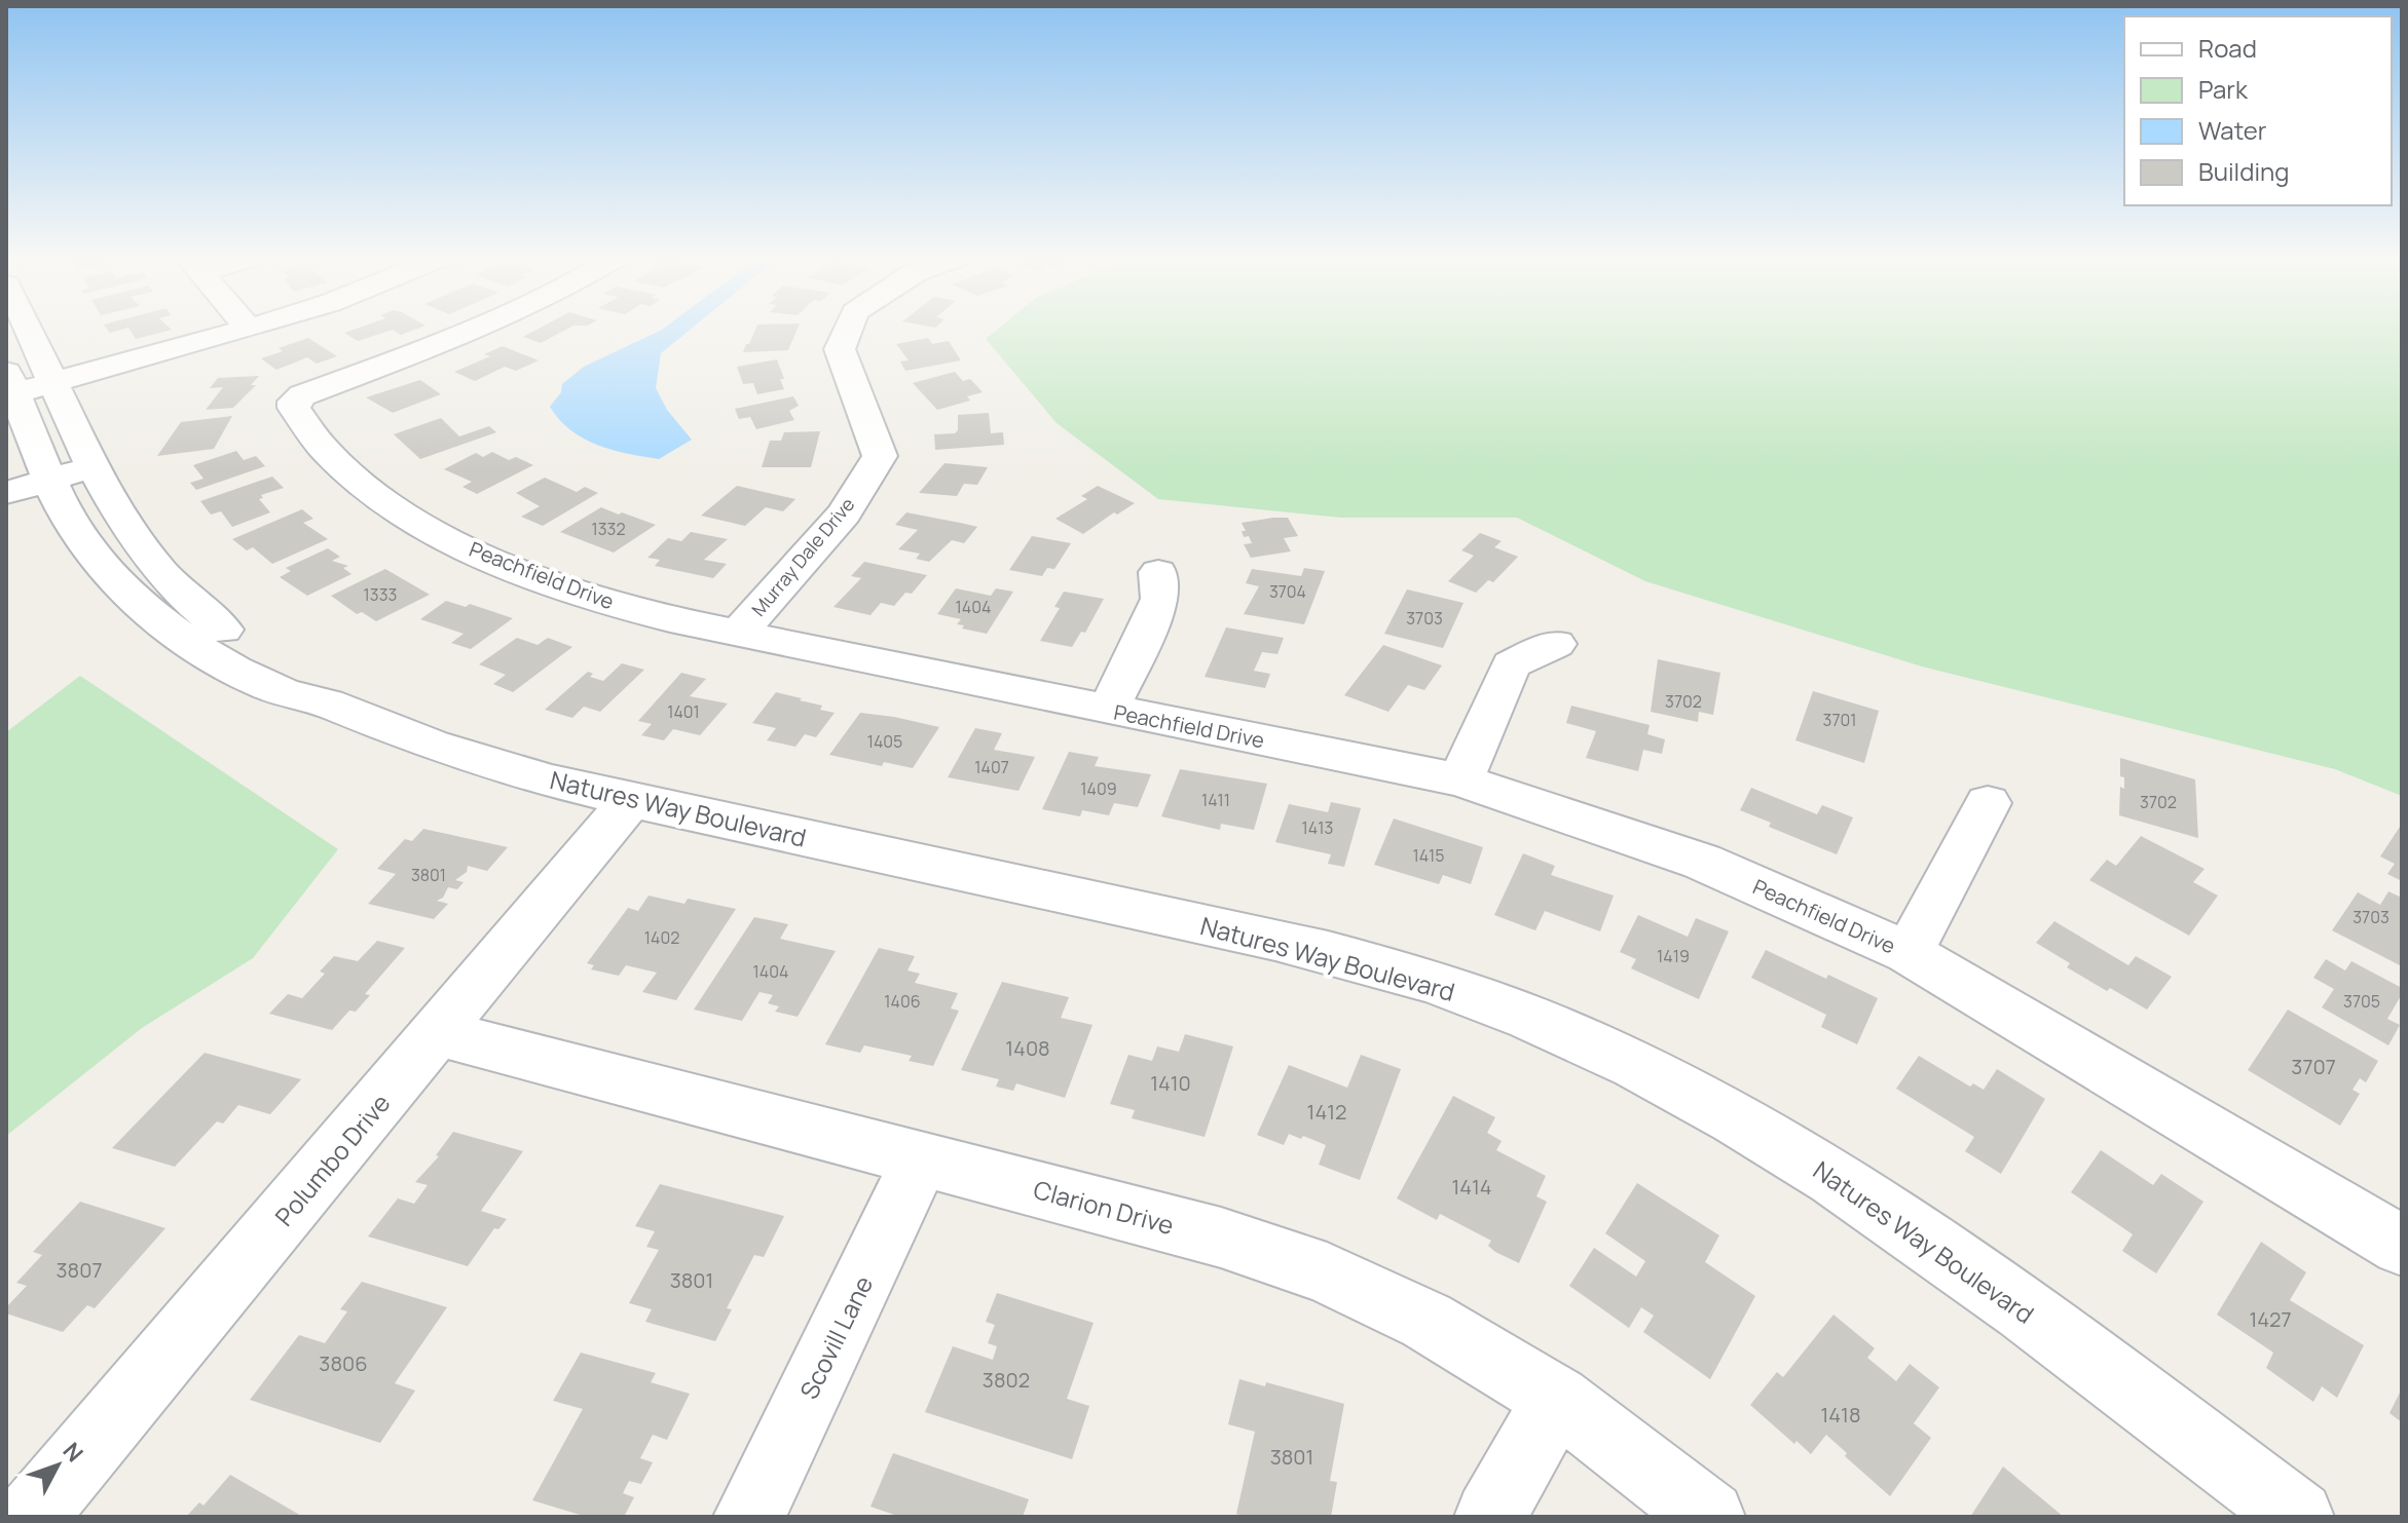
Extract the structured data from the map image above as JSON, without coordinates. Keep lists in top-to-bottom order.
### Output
{
  "streets": {
    "street": [
      "Murray Dale Drive",
      "Peachfield Drive",
      "Natures Way Boulevard",
      "Polumbo Drive",
      "Clarion Drive",
      "Scovill Lane"
    ]
  },
  "crossings": [
    ["Murray Dale Drive", "Peachfield Drive"],
    ["Natures Way Boulevard", "Polumbo Drive"],
    ["Polumbo Drive", "Clarion Drive"],
    ["Clarion Drive", "Scovill Lane"]
  ],
  "house_numbers": [
    "1332",
    "3704",
    "1333",
    "1404",
    "3703",
    "3702",
    "1401",
    "3701",
    "1405",
    "1407",
    "1409",
    "1411",
    "3702",
    "1413",
    "1415",
    "3801",
    "3703",
    "1402",
    "1419",
    "1404",
    "1406",
    "3705",
    "1408",
    "3707",
    "1410",
    "1412",
    "1414",
    "3807",
    "3801",
    "1427",
    "3806",
    "3802",
    "1418",
    "3801"
  ],
  "legend": [
    "Road",
    "Park",
    "Water",
    "Building"
  ],
  "north": "top right"
}
